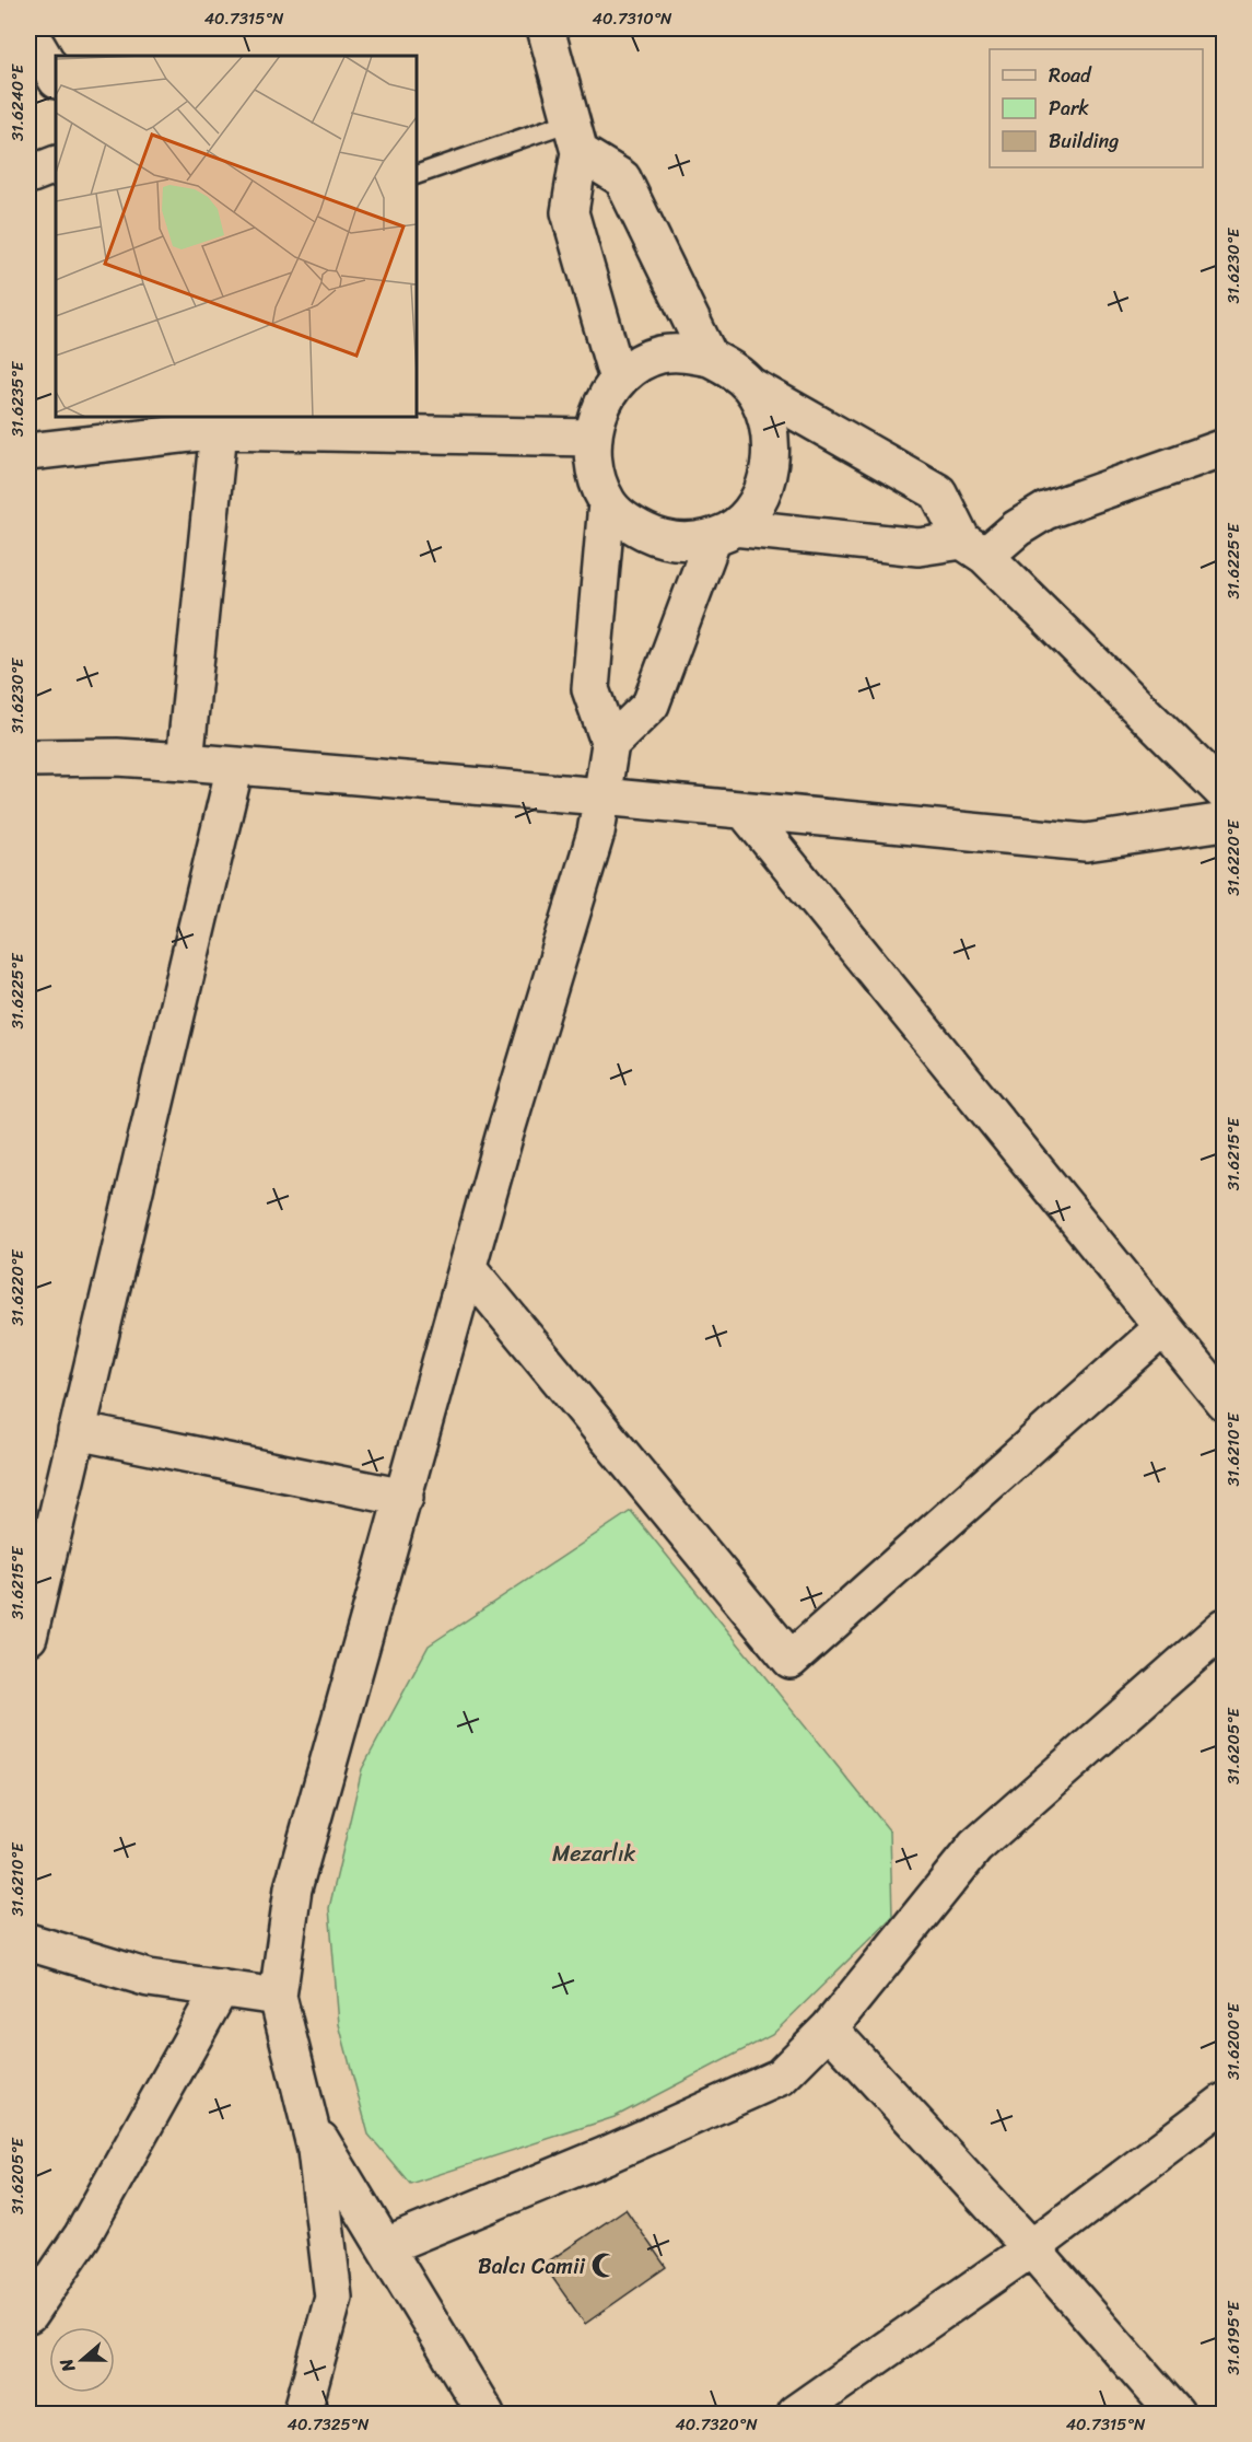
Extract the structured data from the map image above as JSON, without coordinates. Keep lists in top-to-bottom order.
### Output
{
  "parks": ["Mezarlık"],
  "places": {
    "mosque": ["Balcı Camii"]
  },
  "legend": ["Road", "Park", "Building"],
  "north": "left",
  "coordinates": [
    "40.7315°N",
    "40.7310°N",
    "31.6240°E",
    "31.6230°E",
    "31.6235°E",
    "31.6225°E",
    "31.6220°E",
    "31.6215°E",
    "31.6210°E",
    "31.6205°E",
    "31.6200°E",
    "31.6195°E",
    "40.7325°N",
    "40.7320°N"
  ]
}
